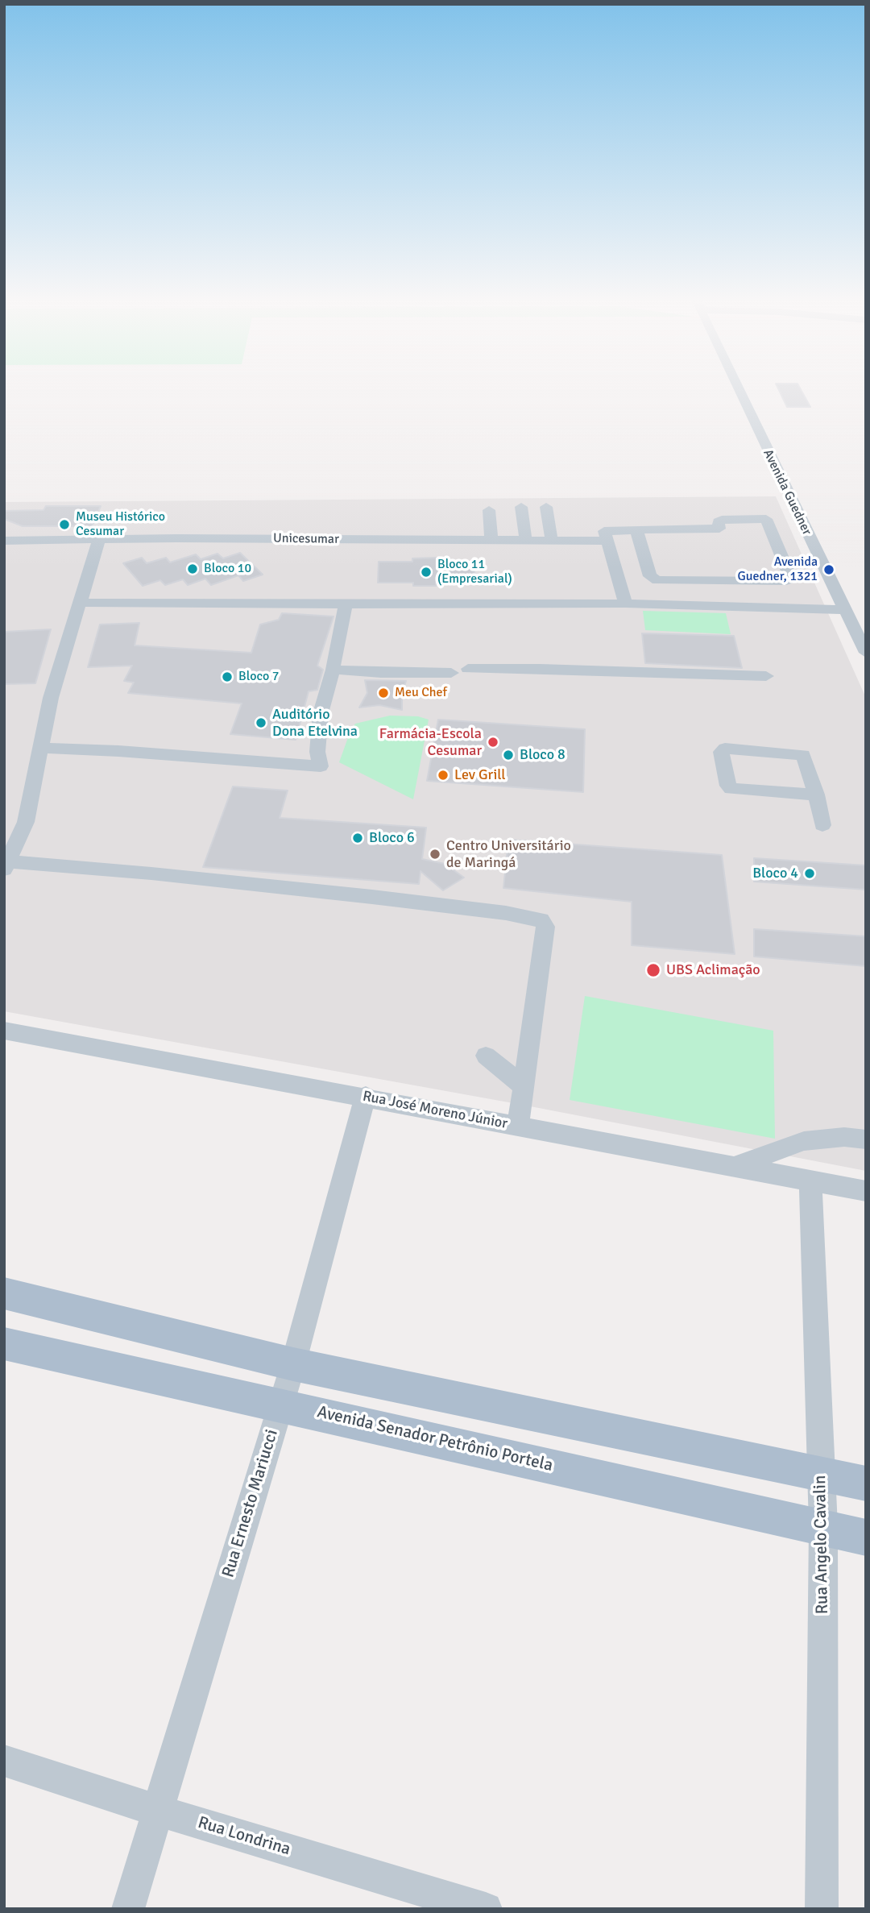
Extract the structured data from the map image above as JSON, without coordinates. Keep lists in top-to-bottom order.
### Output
{
  "streets": {
    "main road": ["Avenida Senador Petrônio Portela"],
    "street": [
      "Avenida Guedner",
      "Unicesumar",
      "Rua José Moreno Júnior",
      "Rua Ernesto Mariucci",
      "Rua Angelo Cavalin",
      "Rua Londrina"
    ]
  },
  "crossings": [
    ["Rua José Moreno Júnior", "Rua Ernesto Mariucci"],
    ["Rua José Moreno Júnior", "Rua Angelo Cavalin"],
    ["Avenida Senador Petrônio Portela", "Rua Ernesto Mariucci"],
    ["Avenida Senador Petrônio Portela", "Rua Angelo Cavalin"],
    ["Rua Ernesto Mariucci", "Rua Londrina"]
  ],
  "places": [
    "Museu Histórico Cesumar",
    "Bloco 10",
    "Avenida Guedner, 1321",
    "Bloco 11 (Empresarial)",
    "Bloco 7",
    "Meu Chef",
    "Auditório Dona Etelvina",
    "Farmácia-Escola Cesumar",
    "Bloco 8",
    "Lev Grill",
    "Bloco 6",
    "Centro Universitário de Maringá",
    "Bloco 4",
    "UBS Aclimação"
  ]
}
